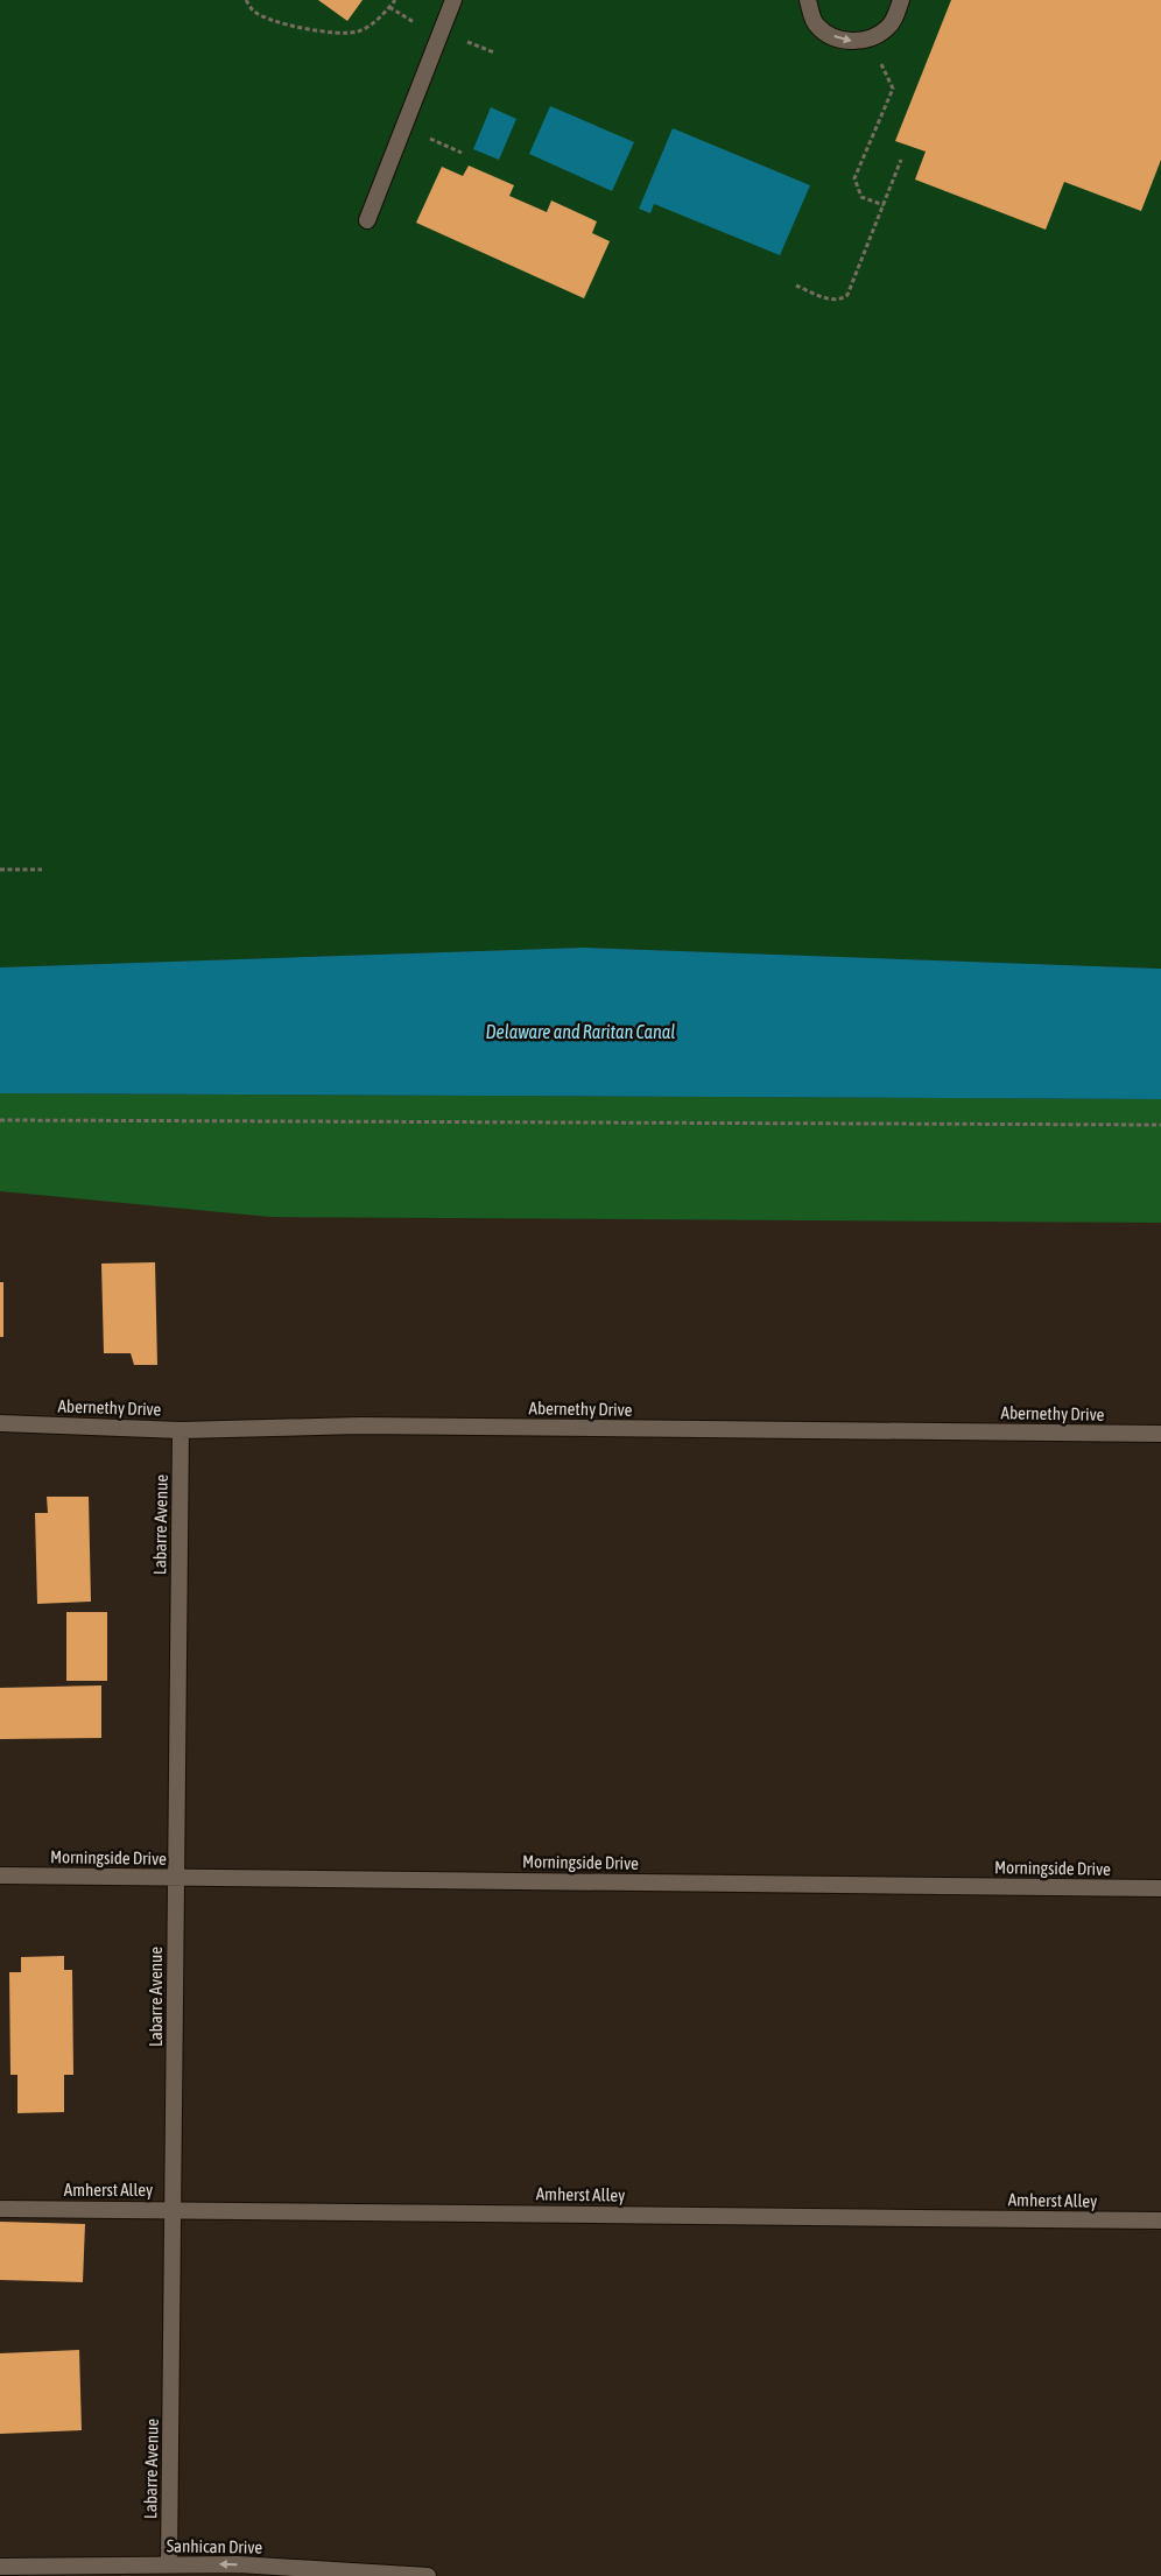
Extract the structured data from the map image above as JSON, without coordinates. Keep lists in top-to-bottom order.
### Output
{
  "streets": {
    "street": [
      "Abernethy Drive",
      "Labarre Avenue",
      "Morningside Drive",
      "Amherst Alley",
      "Sanhican Drive"
    ]
  },
  "crossings": [
    ["Abernethy Drive", "Labarre Avenue"],
    ["Labarre Avenue", "Morningside Drive"],
    ["Labarre Avenue", "Amherst Alley"],
    ["Labarre Avenue", "Sanhican Drive"]
  ],
  "one_way": ["Sanhican Drive"],
  "water": ["Delaware and Raritan Canal"]
}
